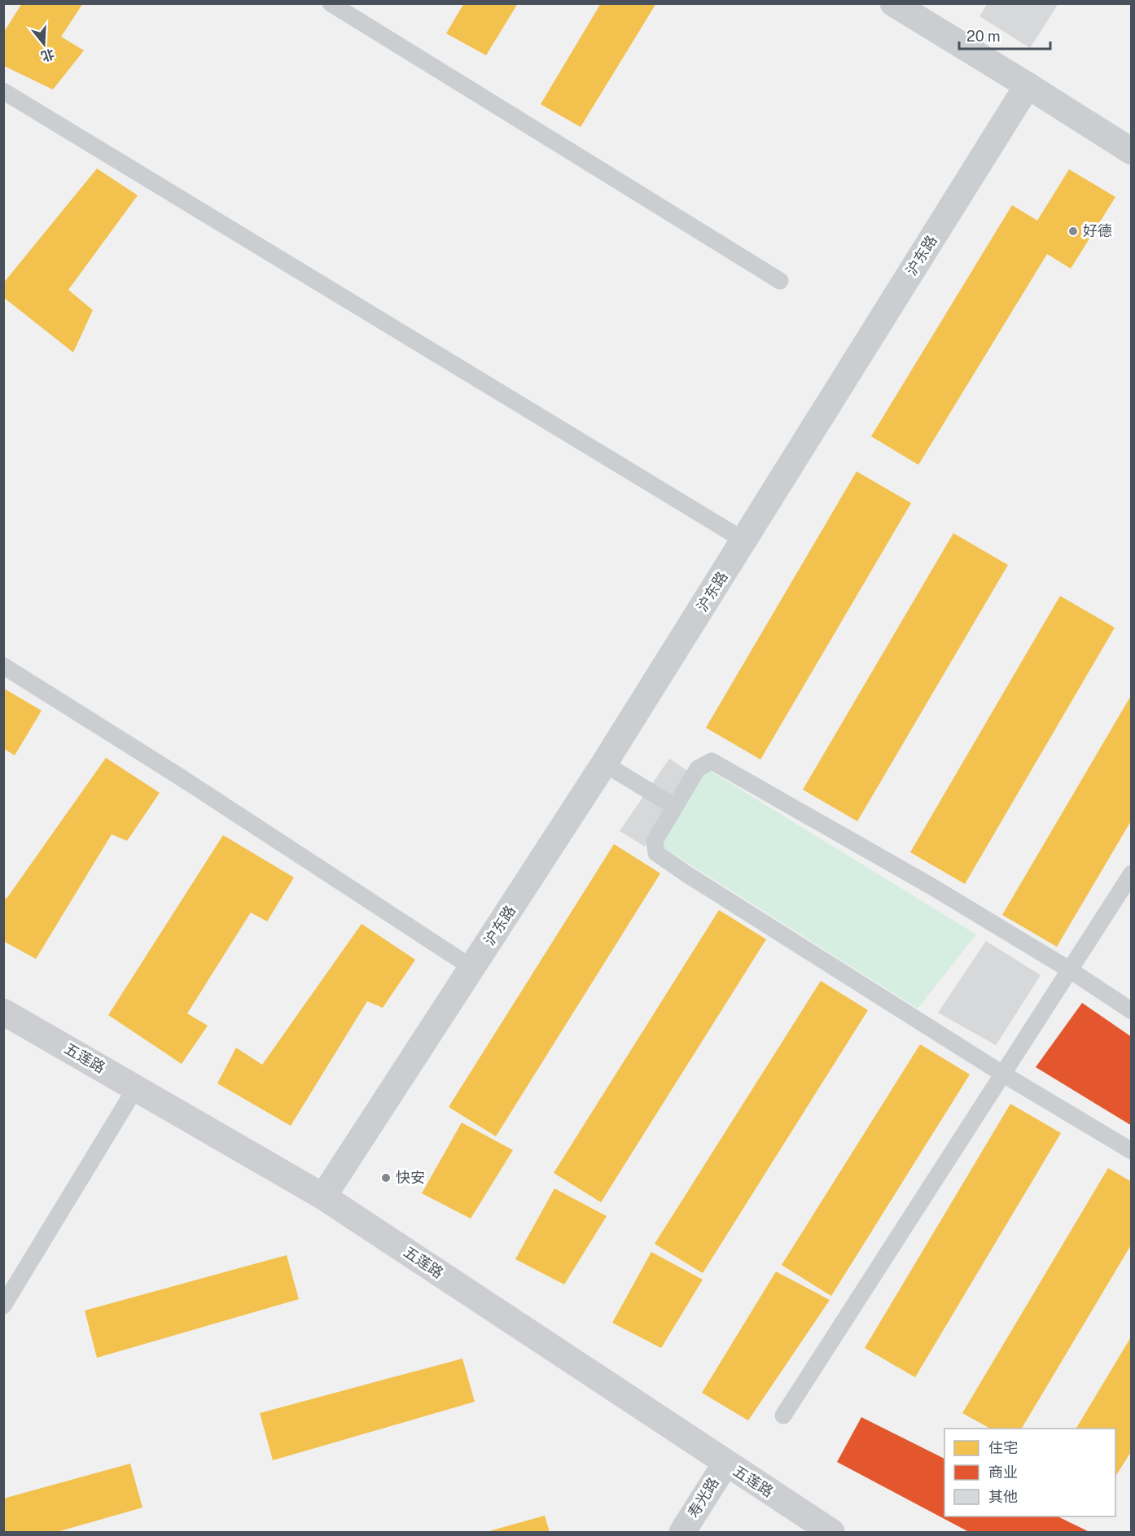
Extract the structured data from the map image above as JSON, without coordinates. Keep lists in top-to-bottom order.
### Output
{
  "streets": {
    "street": ["沪东路", "五莲路", "寿光路"]
  },
  "crossings": [
    ["沪东路", "五莲路"],
    ["五莲路", "寿光路"]
  ],
  "places": ["好德", "快安"],
  "legend": ["住宅", "商业", "其他"],
  "scale_bar": "20 m",
  "north": "bottom"
}
